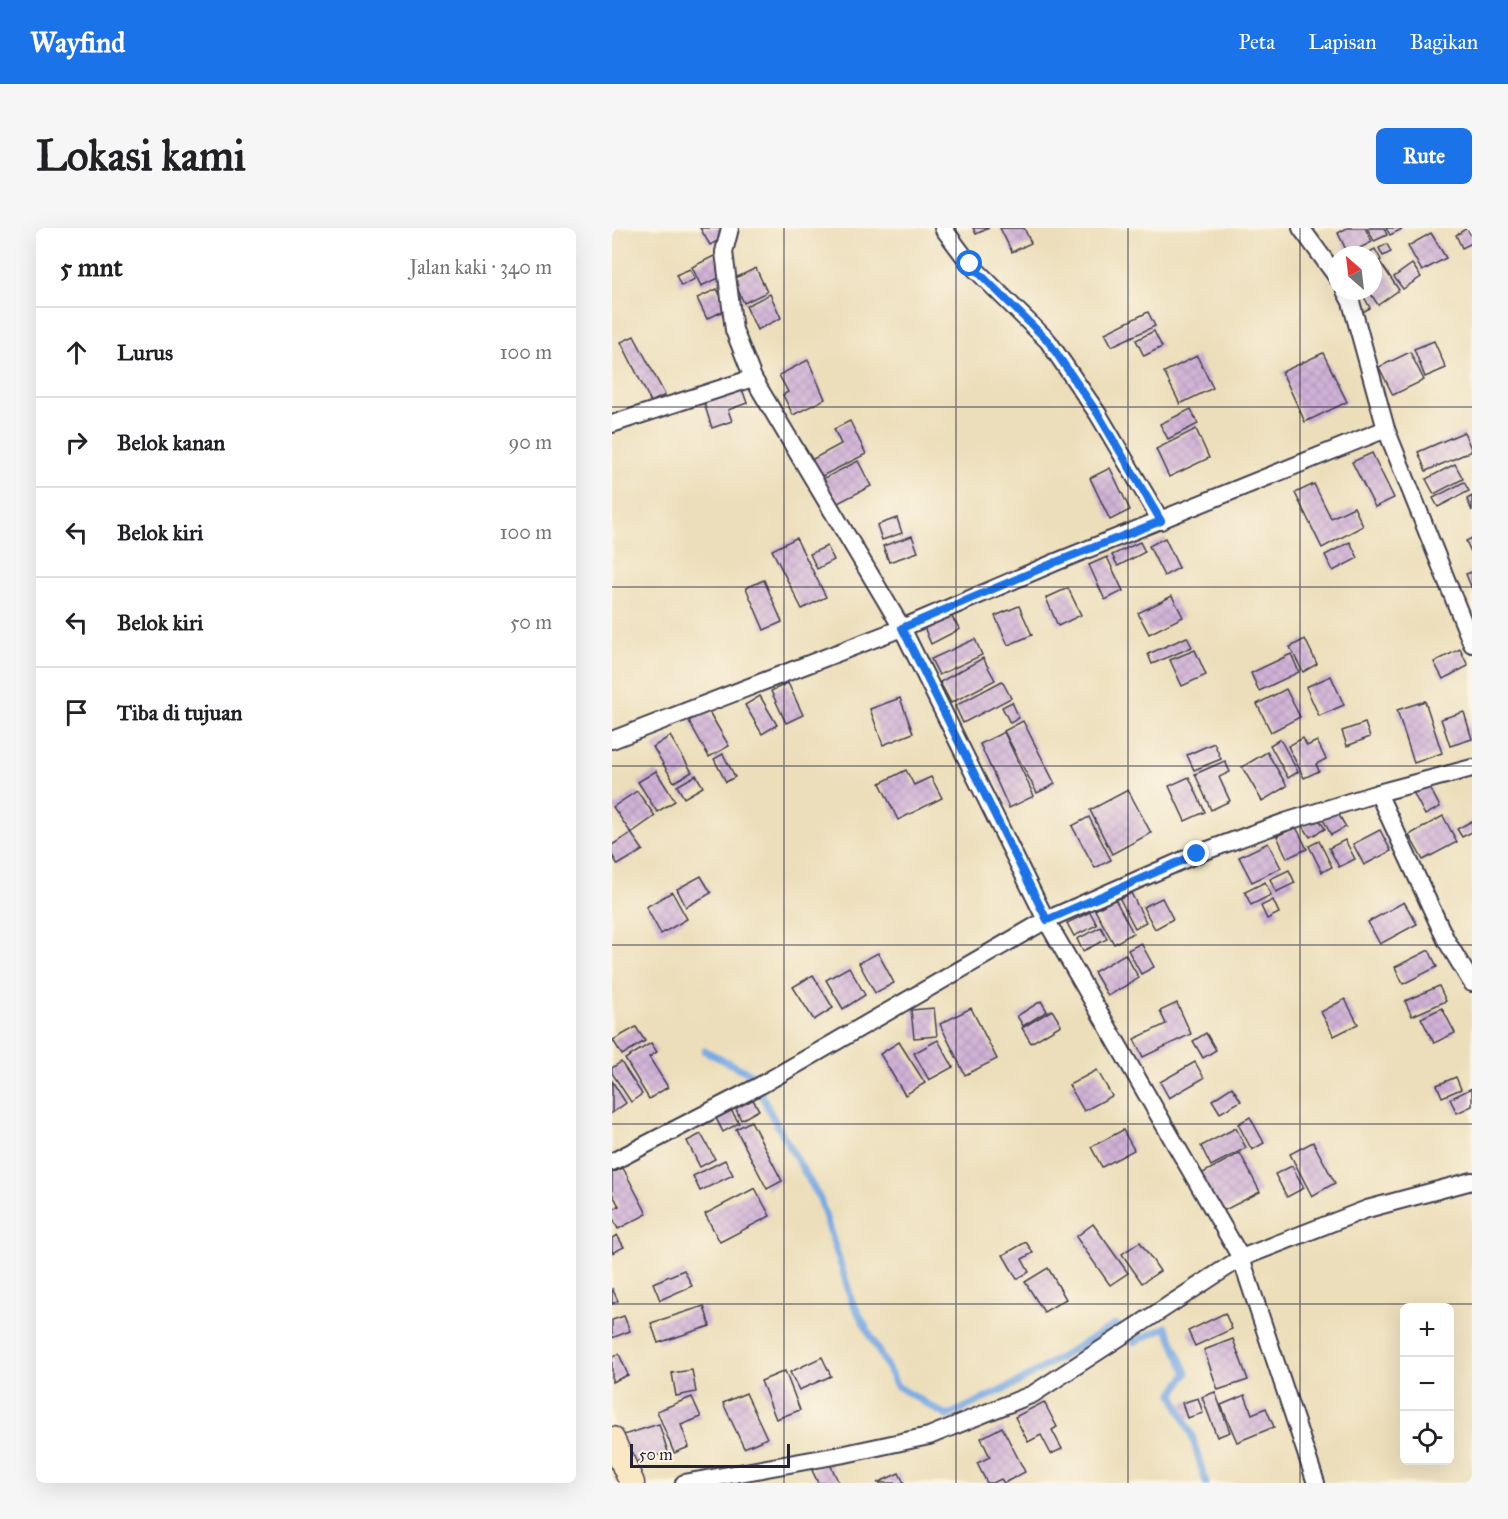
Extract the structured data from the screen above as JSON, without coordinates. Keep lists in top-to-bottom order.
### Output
{
  "scale_bar": "50 m",
  "north": "top left",
  "page": {
    "header": "Wayfind",
    "nav": ["Peta", "Lapisan", "Bagikan"],
    "buttons": "Rute",
    "title": "Lokasi kami",
    "heading": ["5 mnt", "Jalan kaki · 340 m"],
    "list": [
      ["Lurus", "100 m"],
      ["Belok kanan", "90 m"],
      ["Belok kiri", "100 m"],
      ["Belok kiri", "50 m"],
      "Tiba di tujuan"
    ],
    "map_buttons": ["+", "−"],
    "scale": "50 m"
  }
}
